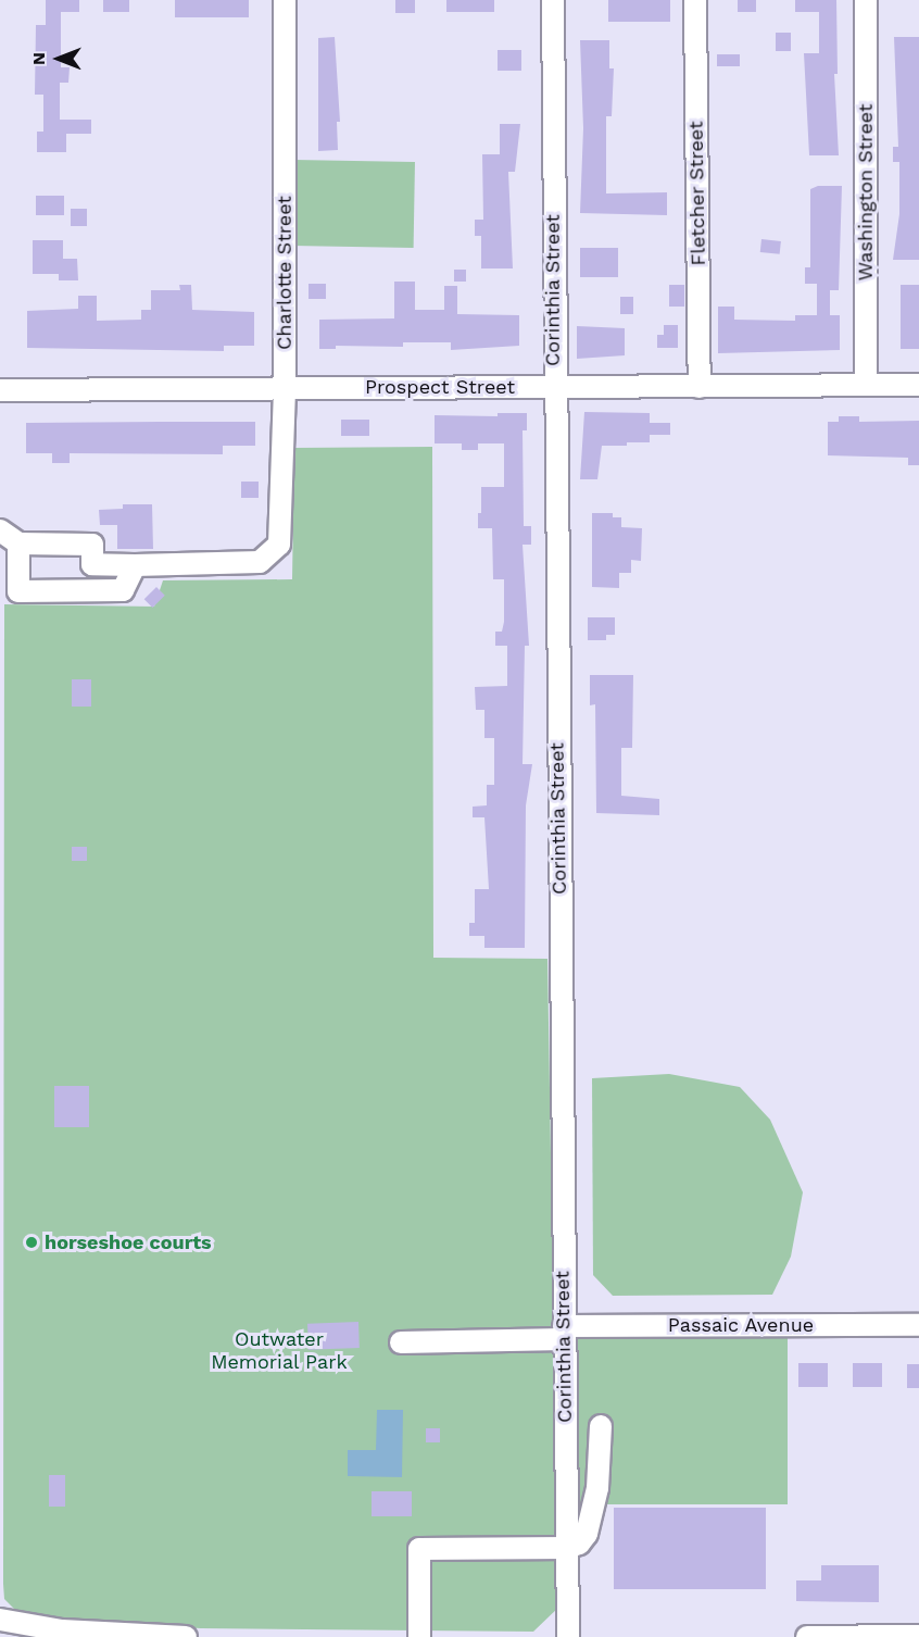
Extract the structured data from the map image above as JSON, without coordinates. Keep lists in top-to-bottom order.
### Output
{
  "streets": {
    "street": [
      "Washington Street",
      "Fletcher Street",
      "Charlotte Street",
      "Corinthia Street",
      "Prospect Street",
      "Passaic Avenue"
    ]
  },
  "crossings": [
    ["Washington Street", "Prospect Street"],
    ["Fletcher Street", "Prospect Street"],
    ["Charlotte Street", "Prospect Street"],
    ["Corinthia Street", "Prospect Street"],
    ["Corinthia Street", "Passaic Avenue"]
  ],
  "parks": ["Outwater Memorial Park"],
  "places": ["horseshoe courts"],
  "north": "left"
}
